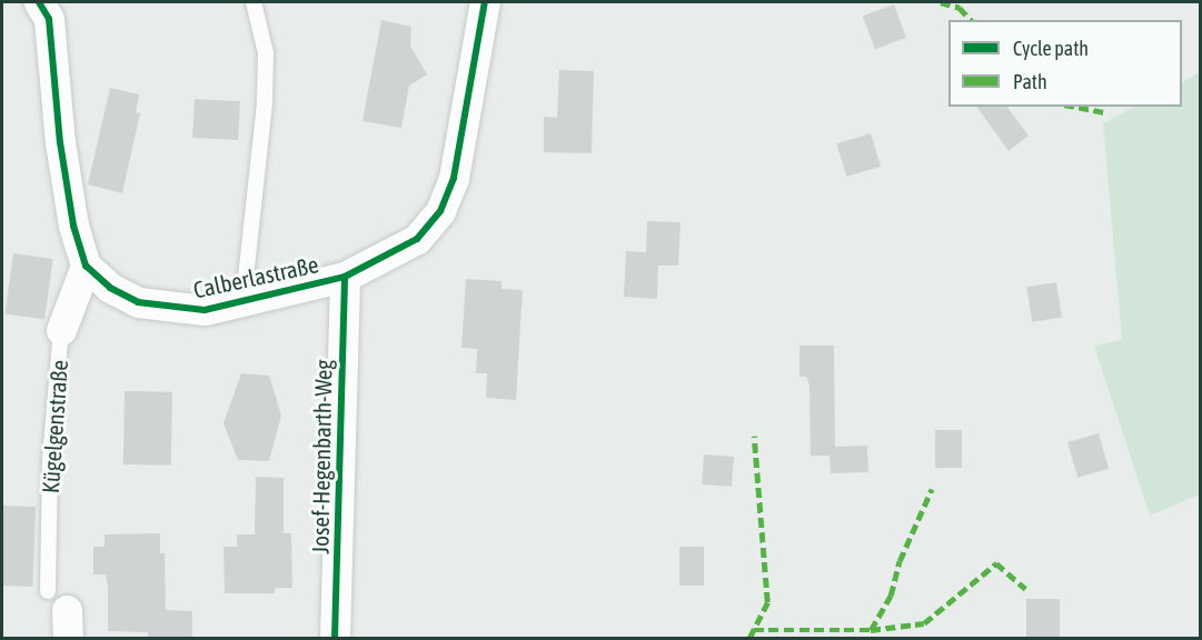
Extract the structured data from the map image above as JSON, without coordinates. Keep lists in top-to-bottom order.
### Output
{
  "streets": {
    "street": ["Calberlastraße", "Kügelgenstraße", "Josef-Hegenbarth-Weg"]
  },
  "crossings": [
    ["Calberlastraße", "Kügelgenstraße"],
    ["Calberlastraße", "Josef-Hegenbarth-Weg"]
  ],
  "legend": ["Cycle path", "Path"]
}
